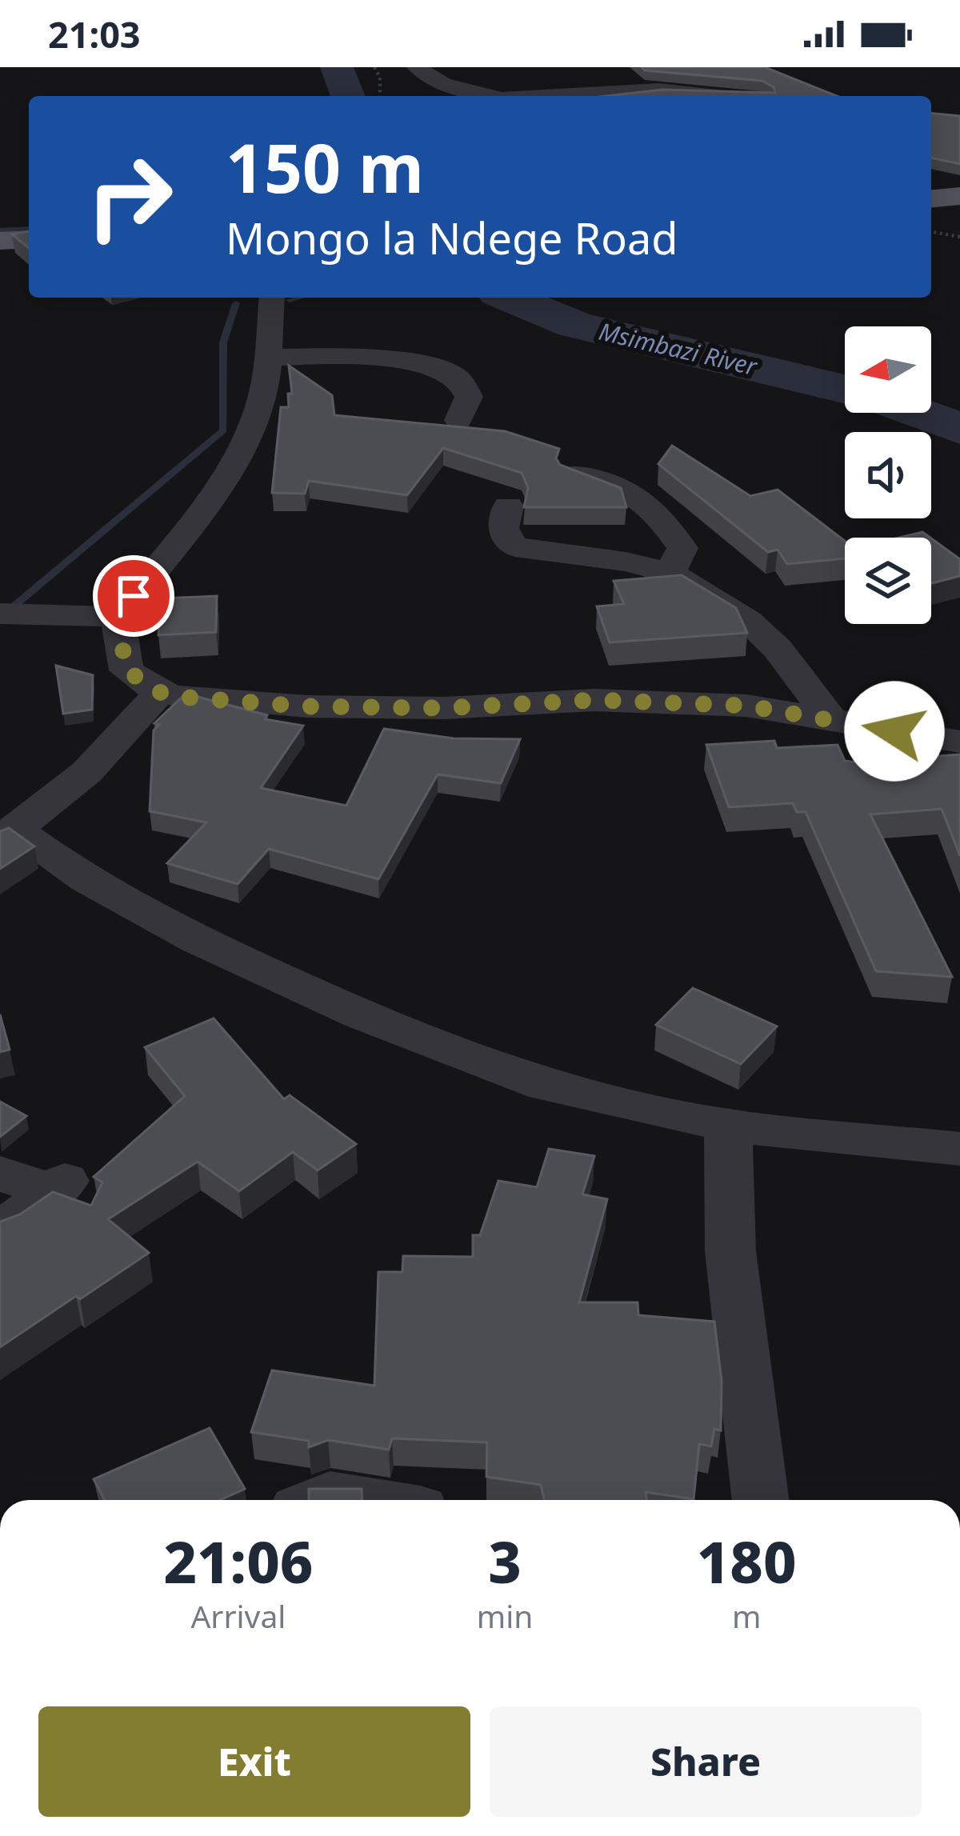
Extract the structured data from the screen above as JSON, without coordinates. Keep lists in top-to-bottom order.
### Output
{
  "water": ["Msimbazi River"],
  "north": "left",
  "page": {
    "status": "21:03",
    "turn": ["150 m", "Mongo la Ndege Road"],
    "eta": [
      "21:06",
      "Arrival",
      "3",
      "min",
      "180",
      "m"
    ],
    "buttons": ["Exit", "Share"]
  }
}
